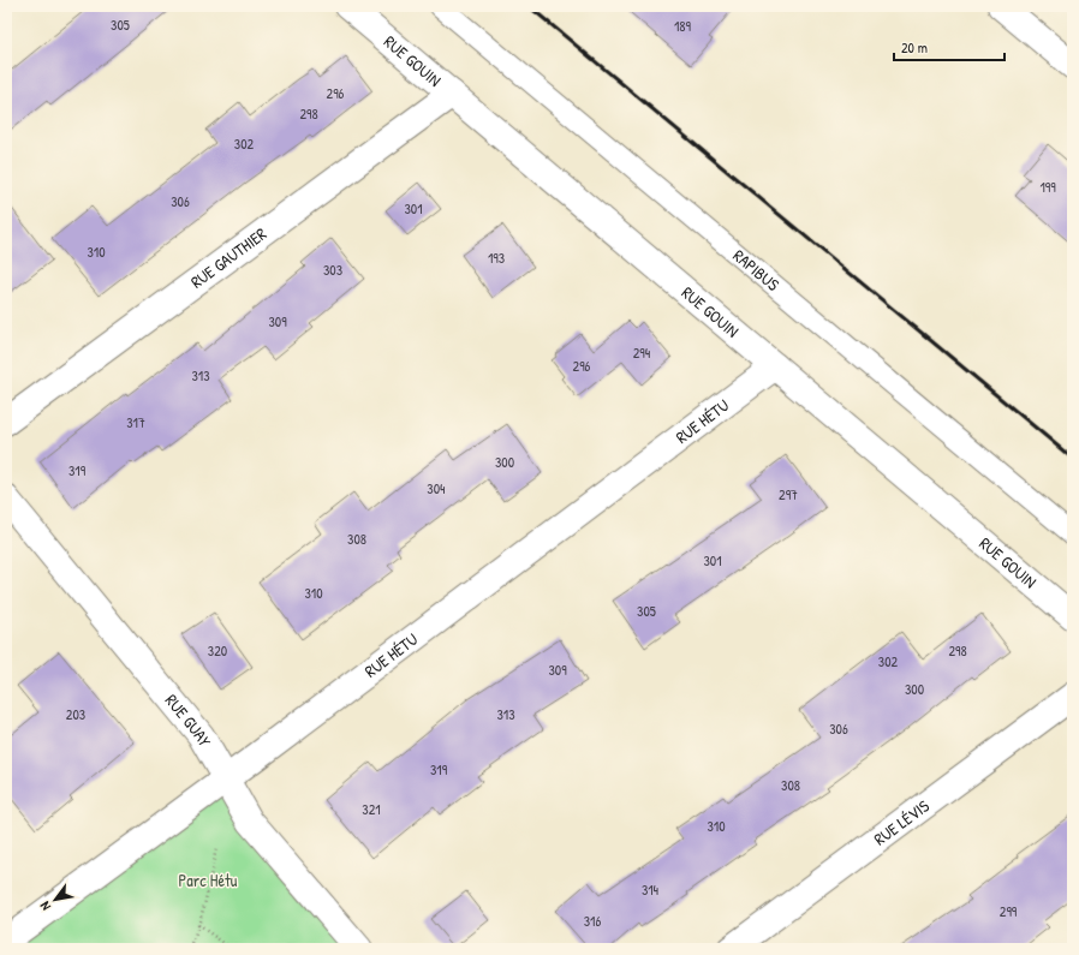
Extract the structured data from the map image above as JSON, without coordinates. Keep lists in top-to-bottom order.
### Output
{
  "streets": {
    "street": [
      "RUE GOUIN",
      "RUE GAUTHIER",
      "RUE HÉTU",
      "RUE GUAY",
      "RUE LÉVIS"
    ],
    "lane": ["RAPIBUS"]
  },
  "crossings": [
    ["RUE GOUIN", "RUE GAUTHIER"],
    ["RUE GOUIN", "RUE HÉTU"],
    ["RUE HÉTU", "RUE GUAY"]
  ],
  "parks": ["Parc Hétu"],
  "house_numbers": [
    "305",
    "189",
    "296",
    "298",
    "302",
    "199",
    "306",
    "301",
    "310",
    "193",
    "303",
    "309",
    "294",
    "296",
    "313",
    "317",
    "300",
    "319",
    "304",
    "297",
    "308",
    "301",
    "310",
    "305",
    "320",
    "298",
    "302",
    "309",
    "300",
    "203",
    "313",
    "306",
    "319",
    "308",
    "321",
    "310",
    "314",
    "299",
    "316"
  ],
  "scale_bar": "20 m",
  "north": "bottom left"
}
